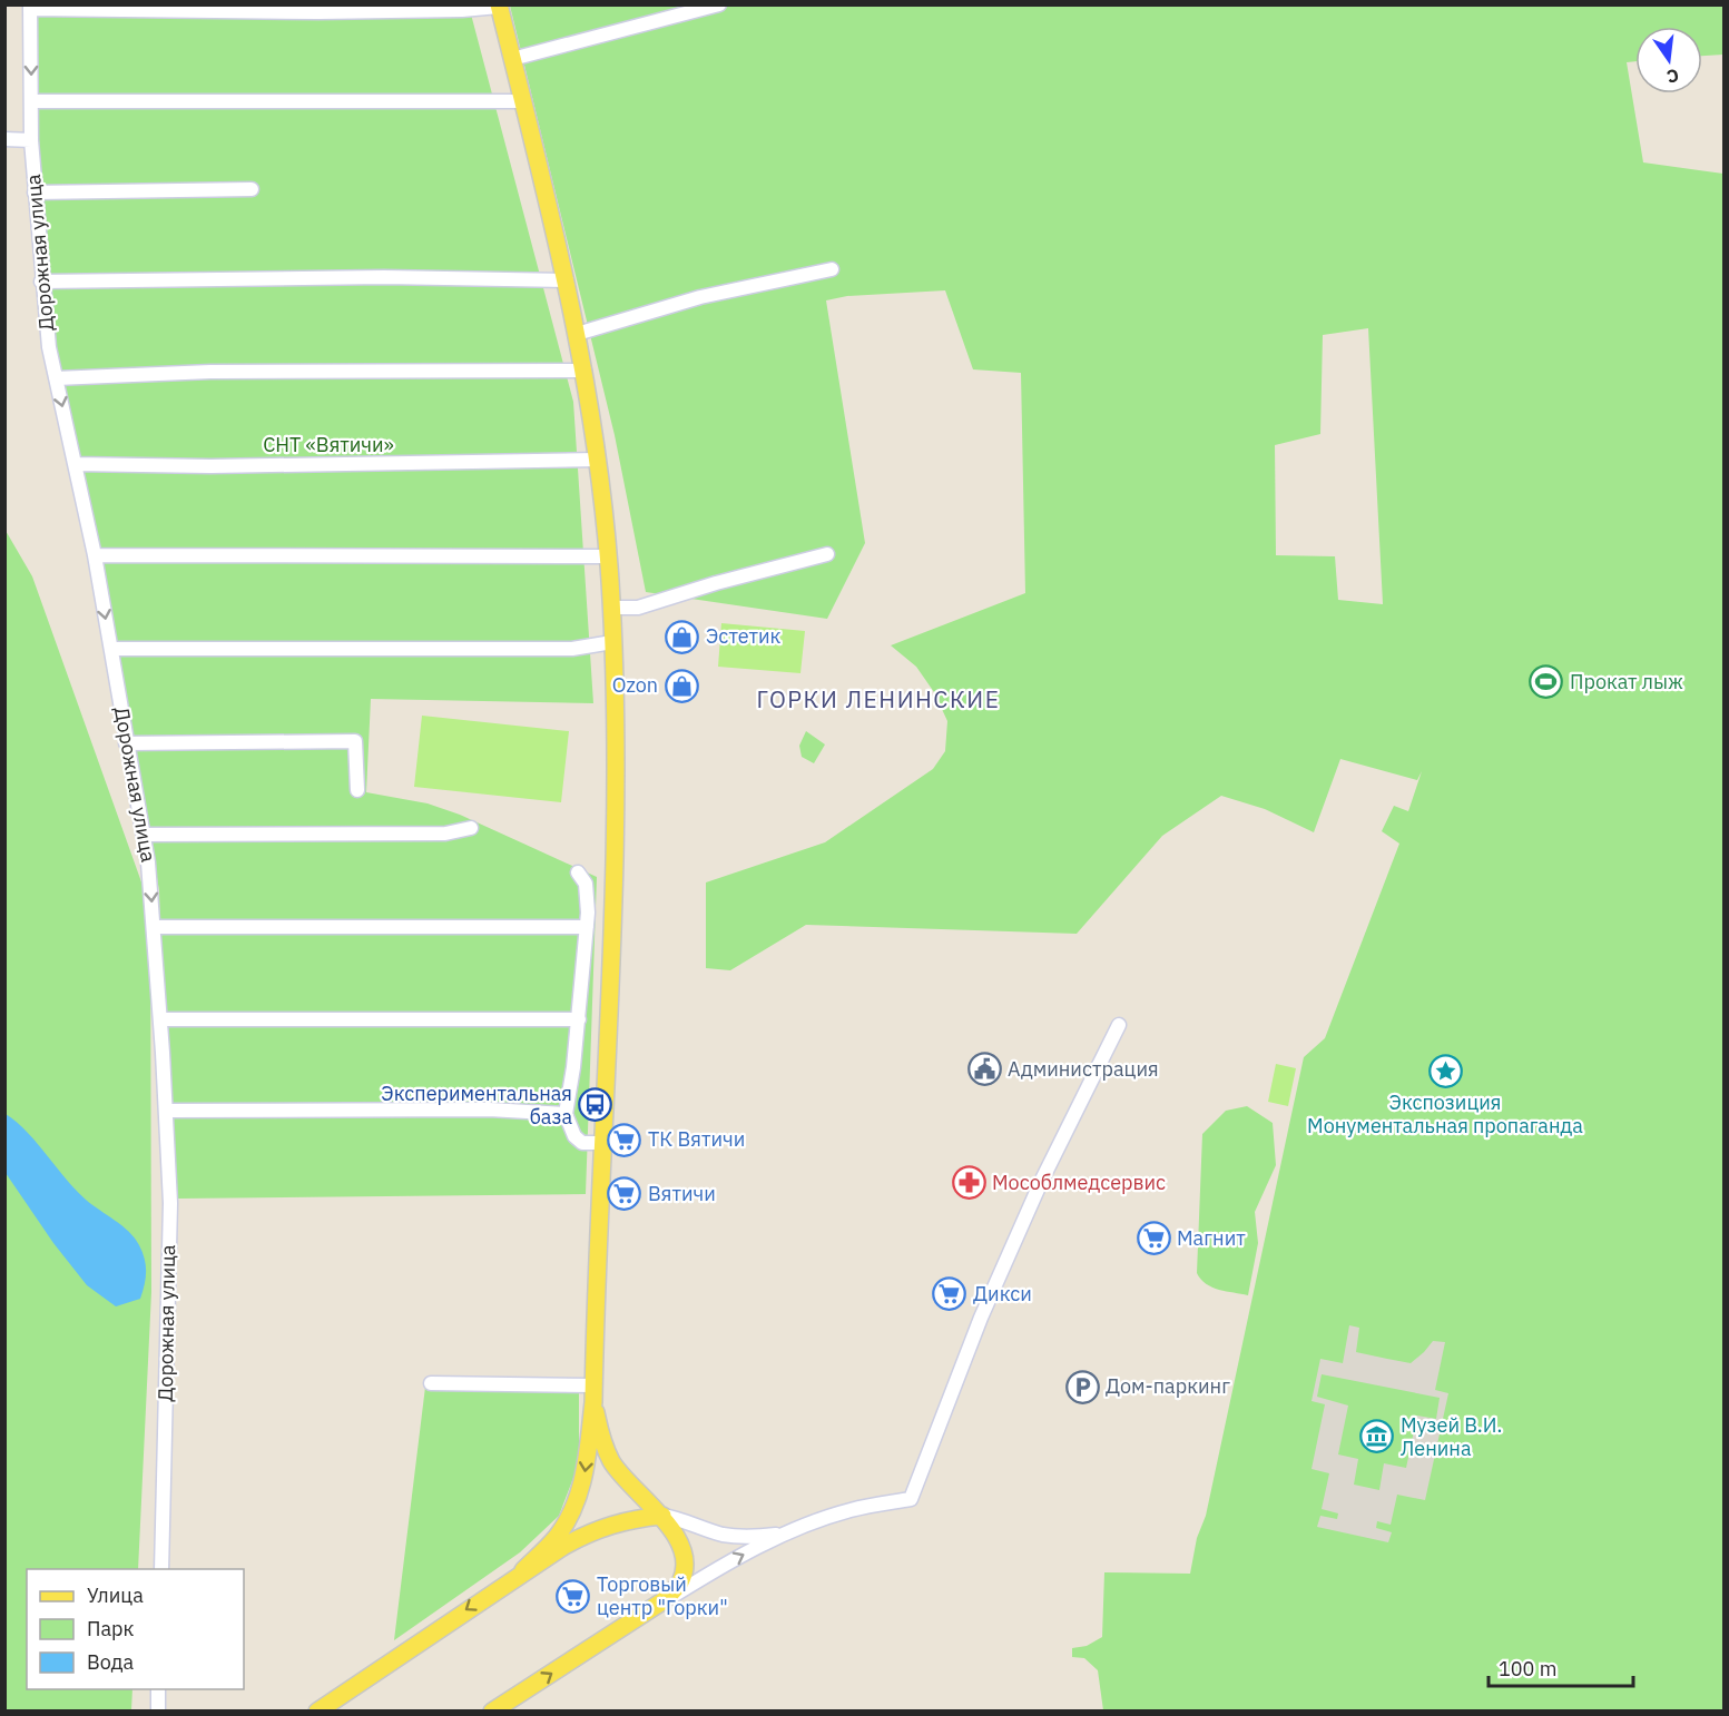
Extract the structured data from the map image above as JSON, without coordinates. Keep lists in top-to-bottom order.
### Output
{
  "streets": {
    "street": ["Дорожная улица"]
  },
  "districts": ["ГОРКИ ЛЕНИНСКИЕ"],
  "parks": ["СНТ «Вятичи»"],
  "places": {
    "shop": ["Эстетик", "Ozon"],
    "sports": ["Прокат лыж"],
    "public building": ["Администрация"],
    "place": ["Экспозиция Монументальная пропаганда"],
    "bus stop": ["Экспериментальная база"],
    "supermarket": [
      "ТК Вятичи",
      "Вятичи",
      "Магнит",
      "Дикси",
      "Торговый центр \"Горки\""
    ],
    "pharmacy": ["Мособлмедсервис"],
    "parking": ["Дом-паркинг"],
    "museum": ["Музей В.И. Ленина"]
  },
  "legend": ["Улица", "Парк", "Вода"],
  "scale_bar": "100 m",
  "north": "bottom"
}
